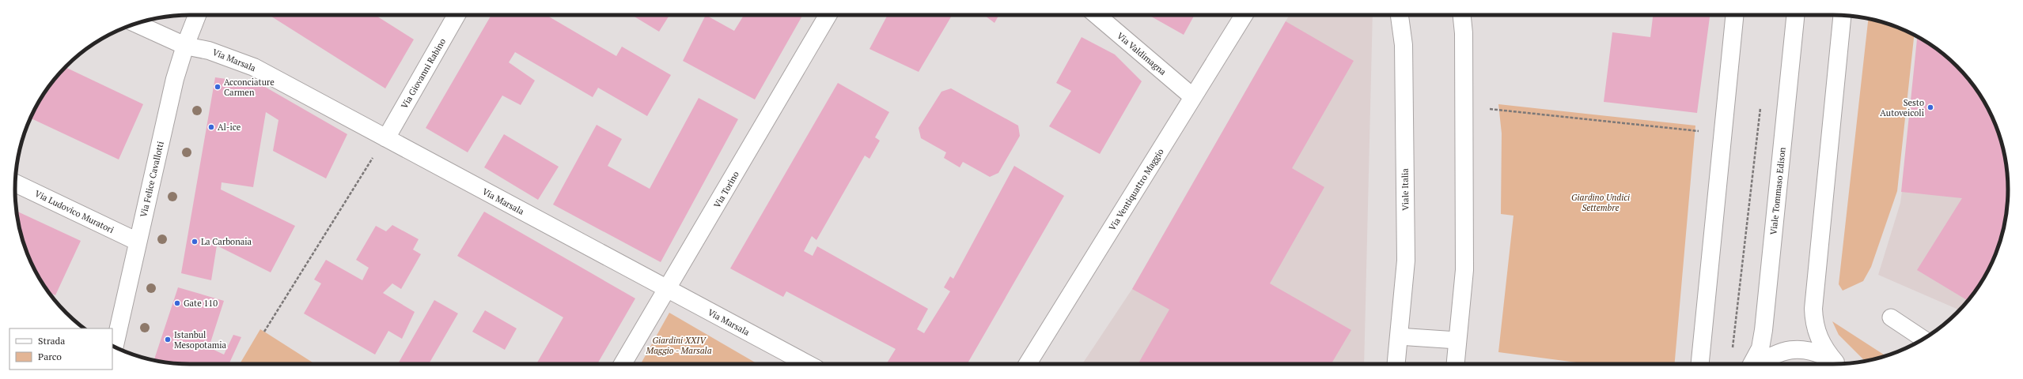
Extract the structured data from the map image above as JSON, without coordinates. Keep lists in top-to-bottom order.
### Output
{
  "streets": {
    "street": [
      "Via Valdimagna",
      "Via Marsala",
      "Via Giovanni Rabino",
      "Via Felice Cavallotti",
      "Via Torino",
      "Via Ventiquattro Maggio",
      "Viale Italia",
      "Viale Tommaso Edison",
      "Via Ludovico Muratori"
    ]
  },
  "crossings": [
    ["Via Valdimagna", "Via Ventiquattro Maggio"],
    ["Via Marsala", "Via Giovanni Rabino"],
    ["Via Marsala", "Via Felice Cavallotti"],
    ["Via Marsala", "Via Torino"],
    ["Via Felice Cavallotti", "Via Ludovico Muratori"]
  ],
  "parks": ["Giardino Undici Settembre", "Giardini XXIV Maggio - Marsala"],
  "places": [
    "Acconciature Carmen",
    "Sesto Autoveicoli",
    "Al-ice",
    "La Carbonaia",
    "Gate 110",
    "Istanbul Mesopotamia"
  ],
  "legend": ["Strada", "Parco"]
}
